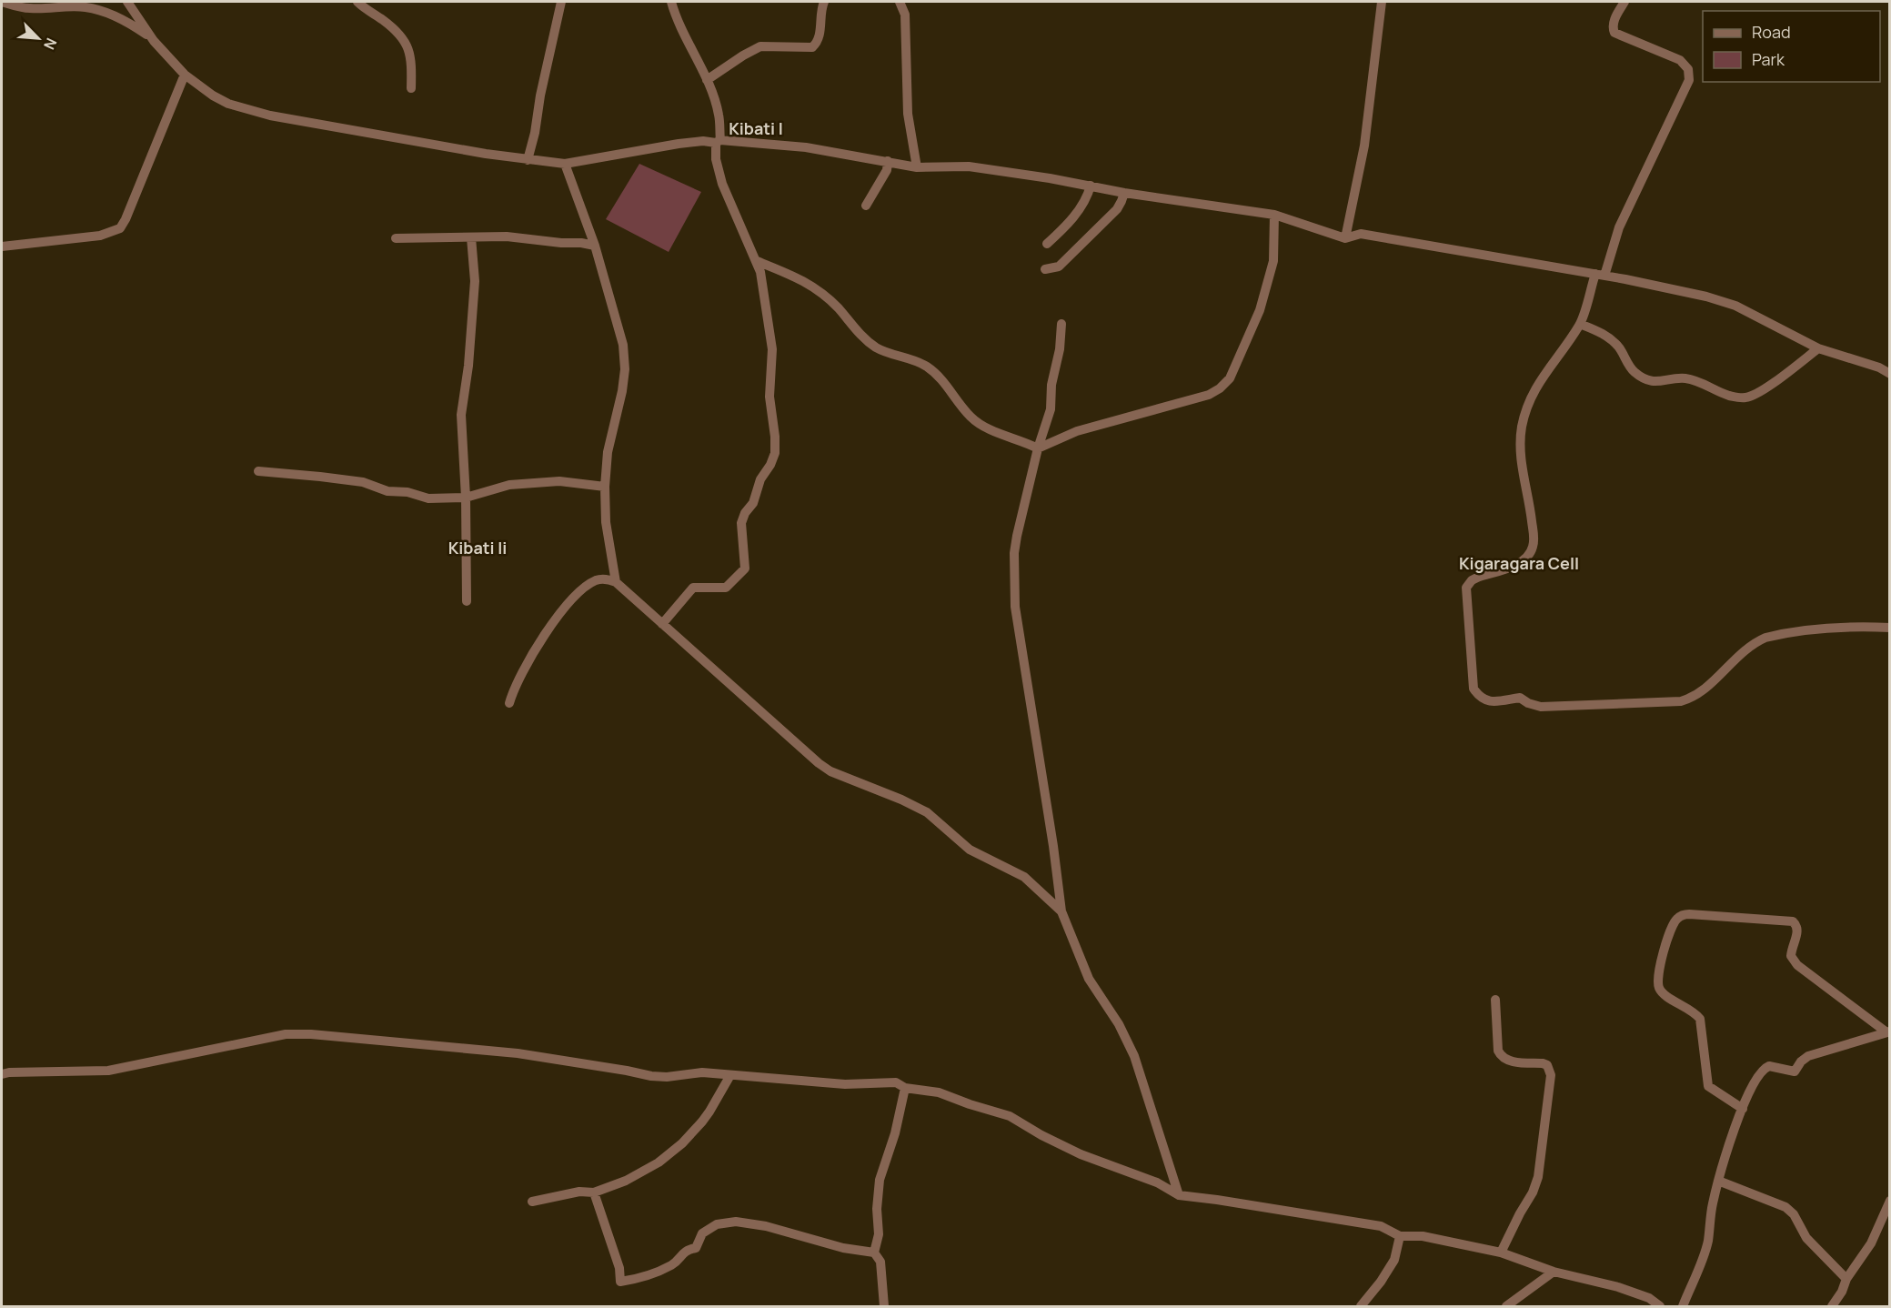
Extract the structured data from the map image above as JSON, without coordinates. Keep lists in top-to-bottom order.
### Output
{
  "districts": ["Kibati I", "Kibati Ii", "Kigaragara Cell"],
  "legend": ["Road", "Park"],
  "north": "bottom right"
}
